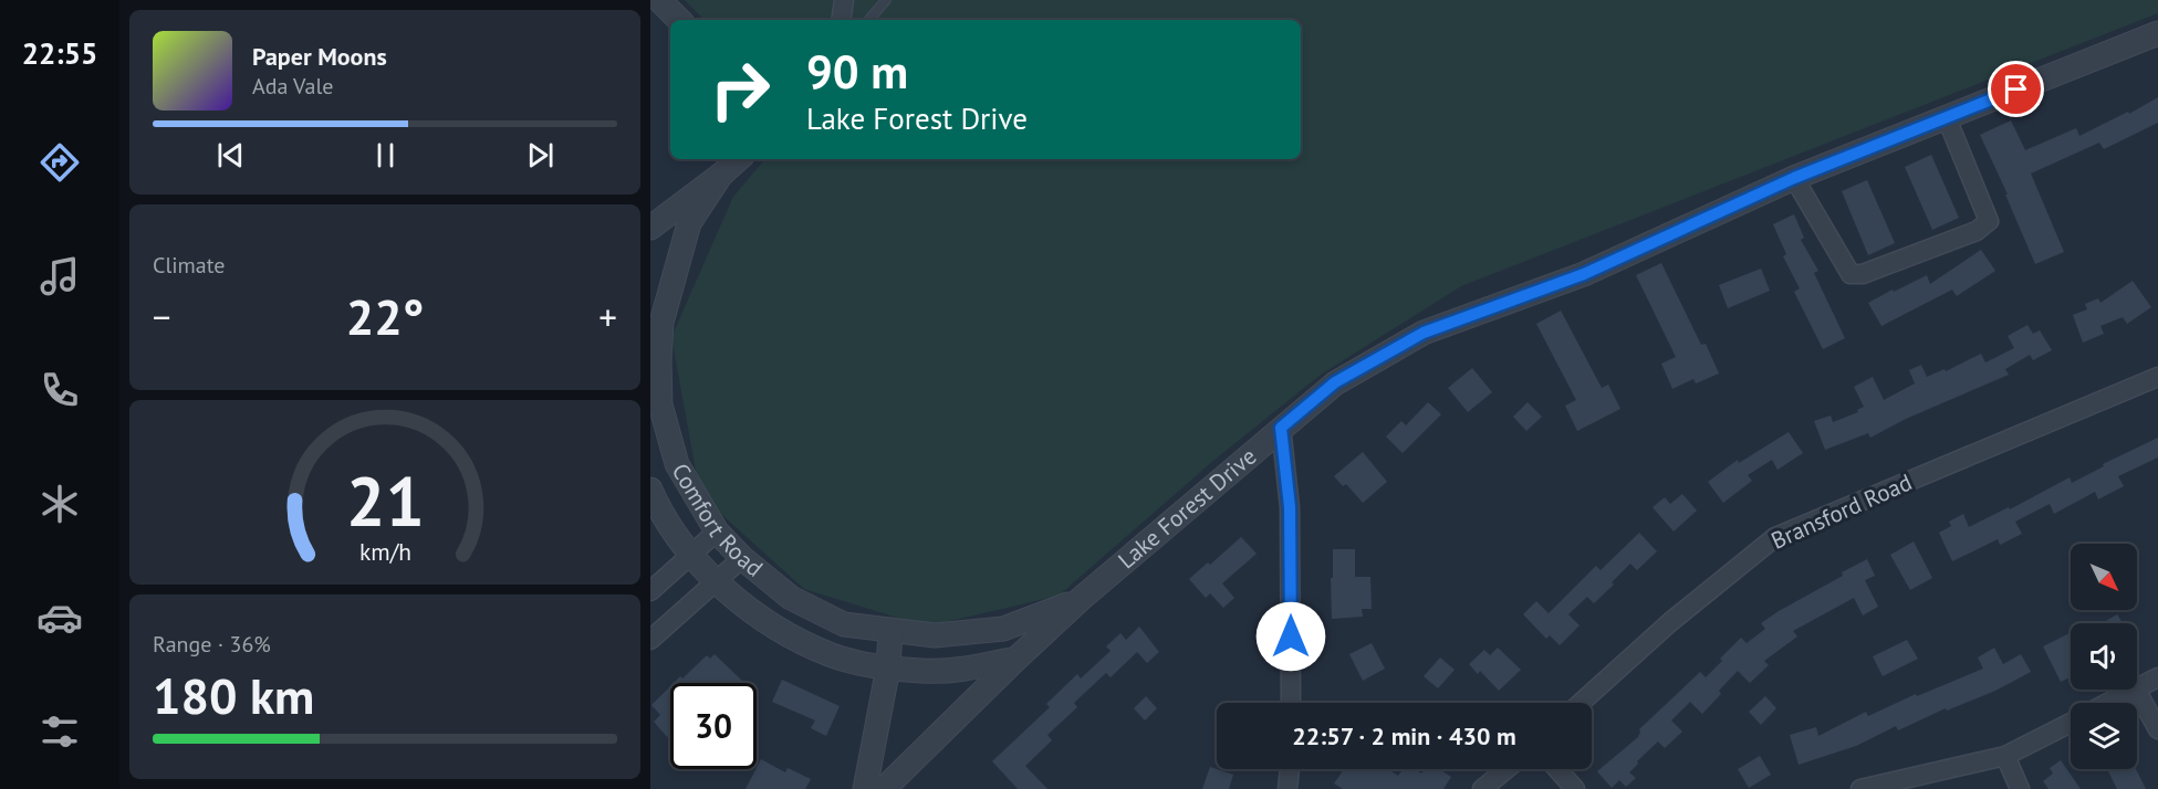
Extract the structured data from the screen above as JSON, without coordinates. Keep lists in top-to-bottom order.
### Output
{
  "streets": {
    "street": ["Lake Forest Drive", "Bransford Road", "Comfort Road"]
  },
  "crossings": [
    ["Lake Forest Drive", "Comfort Road"]
  ],
  "north": "bottom right",
  "page": {
    "tabs": "22:55",
    "turn": ["90 m", "Lake Forest Drive"],
    "song": ["Paper Moons", "Ada Vale"],
    "tile": [
      "Climate",
      ["Range · 36%", "180 km"]
    ],
    "heat": ["−", "22°", "+"],
    "limit": "30",
    "trip": "22:57 · 2 min · 430 m",
    "gauge": ["21", "km/h"]
  }
}
